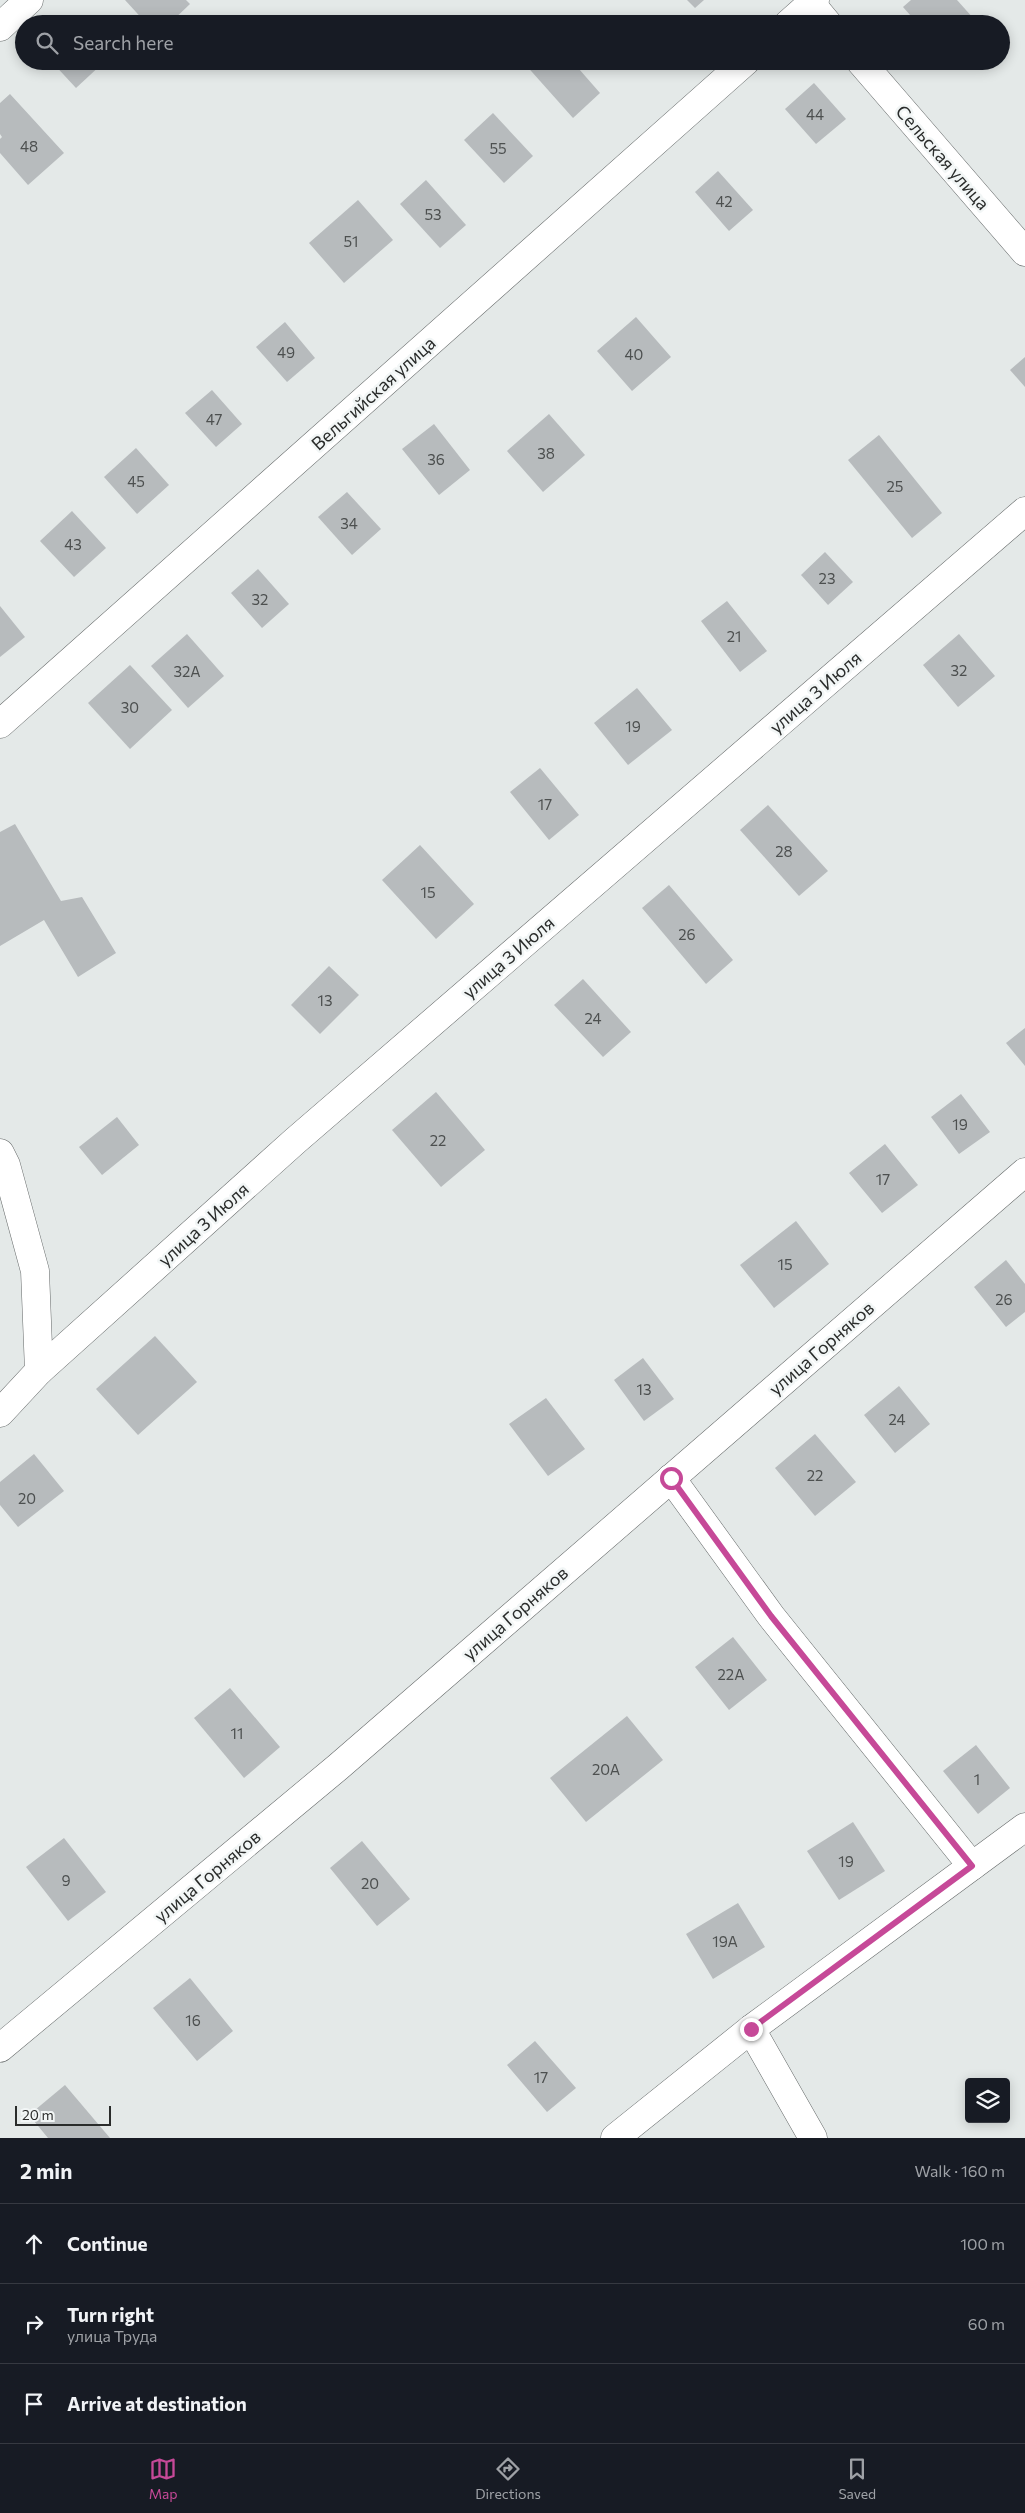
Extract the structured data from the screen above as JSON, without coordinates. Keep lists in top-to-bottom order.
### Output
{
  "streets": {
    "street": [
      "Сельская улица",
      "Вельгийская улица",
      "улица 3 Июля",
      "улица Горняков"
    ]
  },
  "house_numbers": [
    "44",
    "48",
    "55",
    "42",
    "53",
    "51",
    "49",
    "40",
    "47",
    "38",
    "36",
    "45",
    "25",
    "34",
    "43",
    "23",
    "32",
    "21",
    "32",
    "32А",
    "30",
    "19",
    "17",
    "28",
    "15",
    "26",
    "13",
    "24",
    "19",
    "22",
    "17",
    "15",
    "26",
    "13",
    "24",
    "22",
    "20",
    "22А",
    "11",
    "20А",
    "1",
    "19",
    "9",
    "20",
    "19А",
    "16",
    "17"
  ],
  "scale_bar": "20 m",
  "page": {
    "search": "Search here",
    "scale": "20 m",
    "heading": ["2 min", "Walk · 160 m"],
    "list": [
      ["Continue", "100 m"],
      ["Turn right", "улица Труда", "60 m"],
      "Arrive at destination"
    ],
    "nav": ["Map", "Directions", "Saved"]
  }
}
